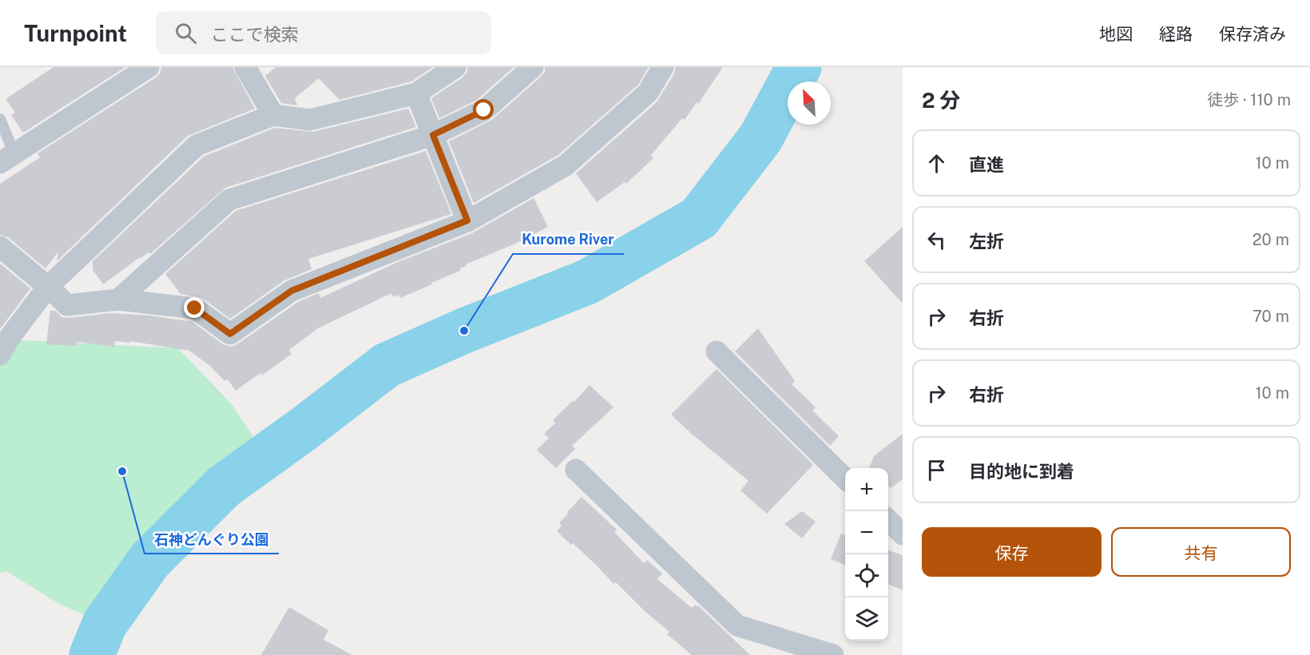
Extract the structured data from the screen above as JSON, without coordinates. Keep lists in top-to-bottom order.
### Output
{
  "places": ["Kurome River", "石神どんぐり公園"],
  "north": "top left",
  "page": {
    "header": "Turnpoint",
    "search": "ここで検索",
    "nav": ["地図", "経路", "保存済み"],
    "heading": ["2 分", "徒歩 · 110 m"],
    "list": [
      ["直進", "10 m"],
      ["左折", "20 m"],
      ["右折", "70 m"],
      ["右折", "10 m"],
      "目的地に到着"
    ],
    "map_buttons": ["+", "−"],
    "buttons": ["保存", "共有"]
  }
}
